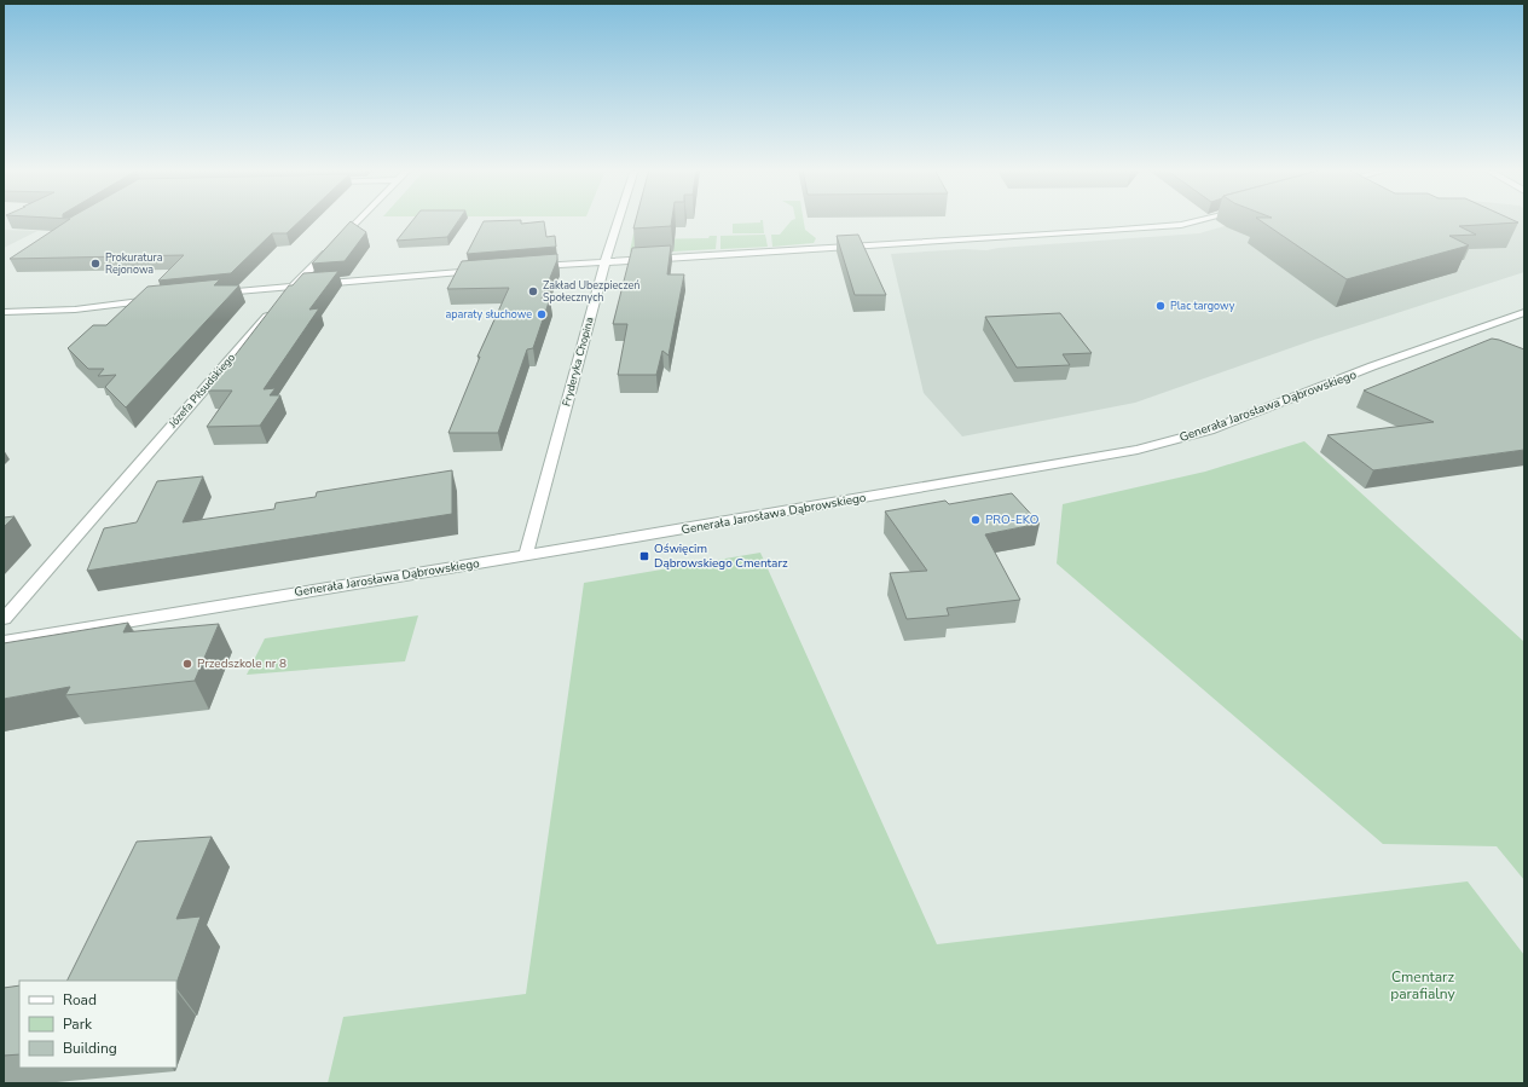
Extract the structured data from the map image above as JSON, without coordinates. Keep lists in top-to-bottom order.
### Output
{
  "streets": {
    "street": ["Fryderyka Chopina", "Józefa Piłsudskiego", "Generała Jarosława Dąbrowskiego"]
  },
  "crossings": [
    ["Fryderyka Chopina", "Generała Jarosława Dąbrowskiego"]
  ],
  "parks": ["Cmentarz parafialny"],
  "places": {
    "other": [
      "Prokuratura Rejonowa",
      "Zakład Ubezpieczeń Społecznych",
      "Plac targowy",
      "aparaty słuchowe",
      "PRO-EKO",
      "Przedszkole nr 8"
    ],
    "transit": ["Oświęcim Dąbrowskiego Cmentarz"]
  },
  "legend": ["Road", "Park", "Building"]
}
